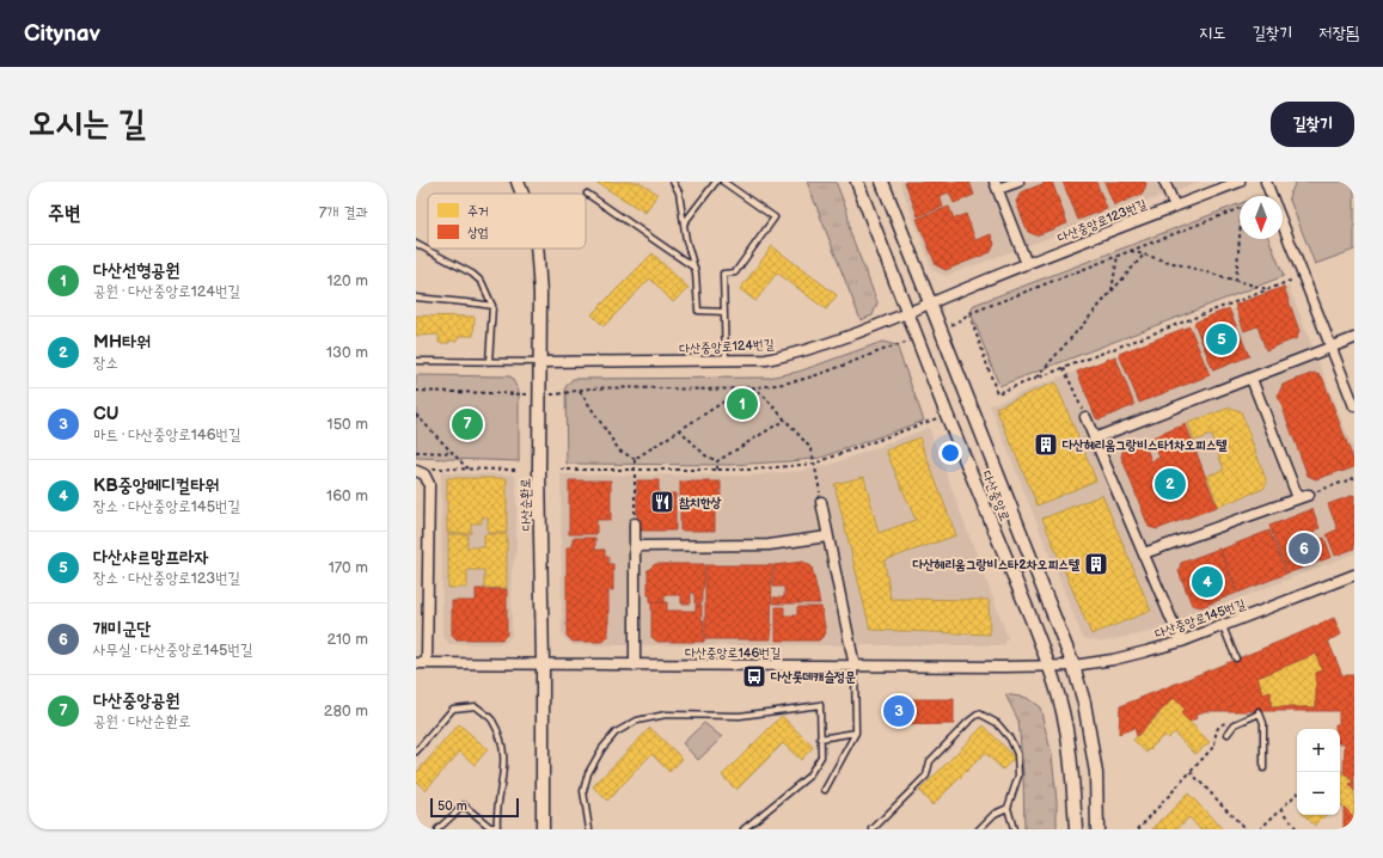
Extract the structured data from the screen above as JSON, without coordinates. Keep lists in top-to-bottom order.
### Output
{
  "streets": {
    "street": [
      "다산중앙로123번길",
      "다산중앙로124번길",
      "다산중앙로",
      "다산순환로",
      "다산중앙로145번길",
      "다산중앙로146번길"
    ]
  },
  "crossings": [
    ["다산중앙로123번길", "다산중앙로124번길"],
    ["다산중앙로123번길", "다산중앙로"],
    ["다산중앙로124번길", "다산중앙로"],
    ["다산중앙로124번길", "다산순환로"],
    ["다산중앙로", "다산중앙로145번길"],
    ["다산중앙로", "다산중앙로146번길"],
    ["다산순환로", "다산중앙로146번길"],
    ["다산중앙로145번길", "다산중앙로146번길"]
  ],
  "places": {
    "building": ["다산헤리움그랑비스타1차오피스텔", "다산헤리움그랑비스타2차오피스텔"],
    "restaurant": ["참치한상"],
    "bus stop": ["다산롯데캐슬정문"]
  },
  "legend": ["주거", "상업"],
  "scale_bar": "50 m",
  "north": "bottom",
  "page": {
    "header": "Citynav",
    "nav": ["지도", "길찾기", "저장됨"],
    "buttons": "길찾기",
    "title": "오시는 길",
    "heading": ["주변", "7개 결과"],
    "list": [
      {
        "mark": "1",
        "name": "다산선형공원",
        "note": "공원 · 다산중앙로124번길",
        "value": "120 m"
      },
      {
        "mark": "2",
        "name": "MH타워",
        "note": "장소",
        "value": "130 m"
      },
      {
        "mark": "3",
        "name": "CU",
        "note": "마트 · 다산중앙로146번길",
        "value": "150 m"
      },
      {
        "mark": "4",
        "name": "KB중앙메디컬타워",
        "note": "장소 · 다산중앙로145번길",
        "value": "160 m"
      },
      {
        "mark": "5",
        "name": "다산샤르망프라자",
        "note": "장소 · 다산중앙로123번길",
        "value": "170 m"
      },
      {
        "mark": "6",
        "name": "개미군단",
        "note": "사무실 · 다산중앙로145번길",
        "value": "210 m"
      },
      {
        "mark": "7",
        "name": "다산중앙공원",
        "note": "공원 · 다산순환로",
        "value": "280 m"
      }
    ],
    "pins": [
      "5",
      "1",
      "7",
      "2",
      "6",
      "4",
      "3"
    ],
    "map_buttons": ["+", "−"],
    "scale": "50 m"
  }
}
